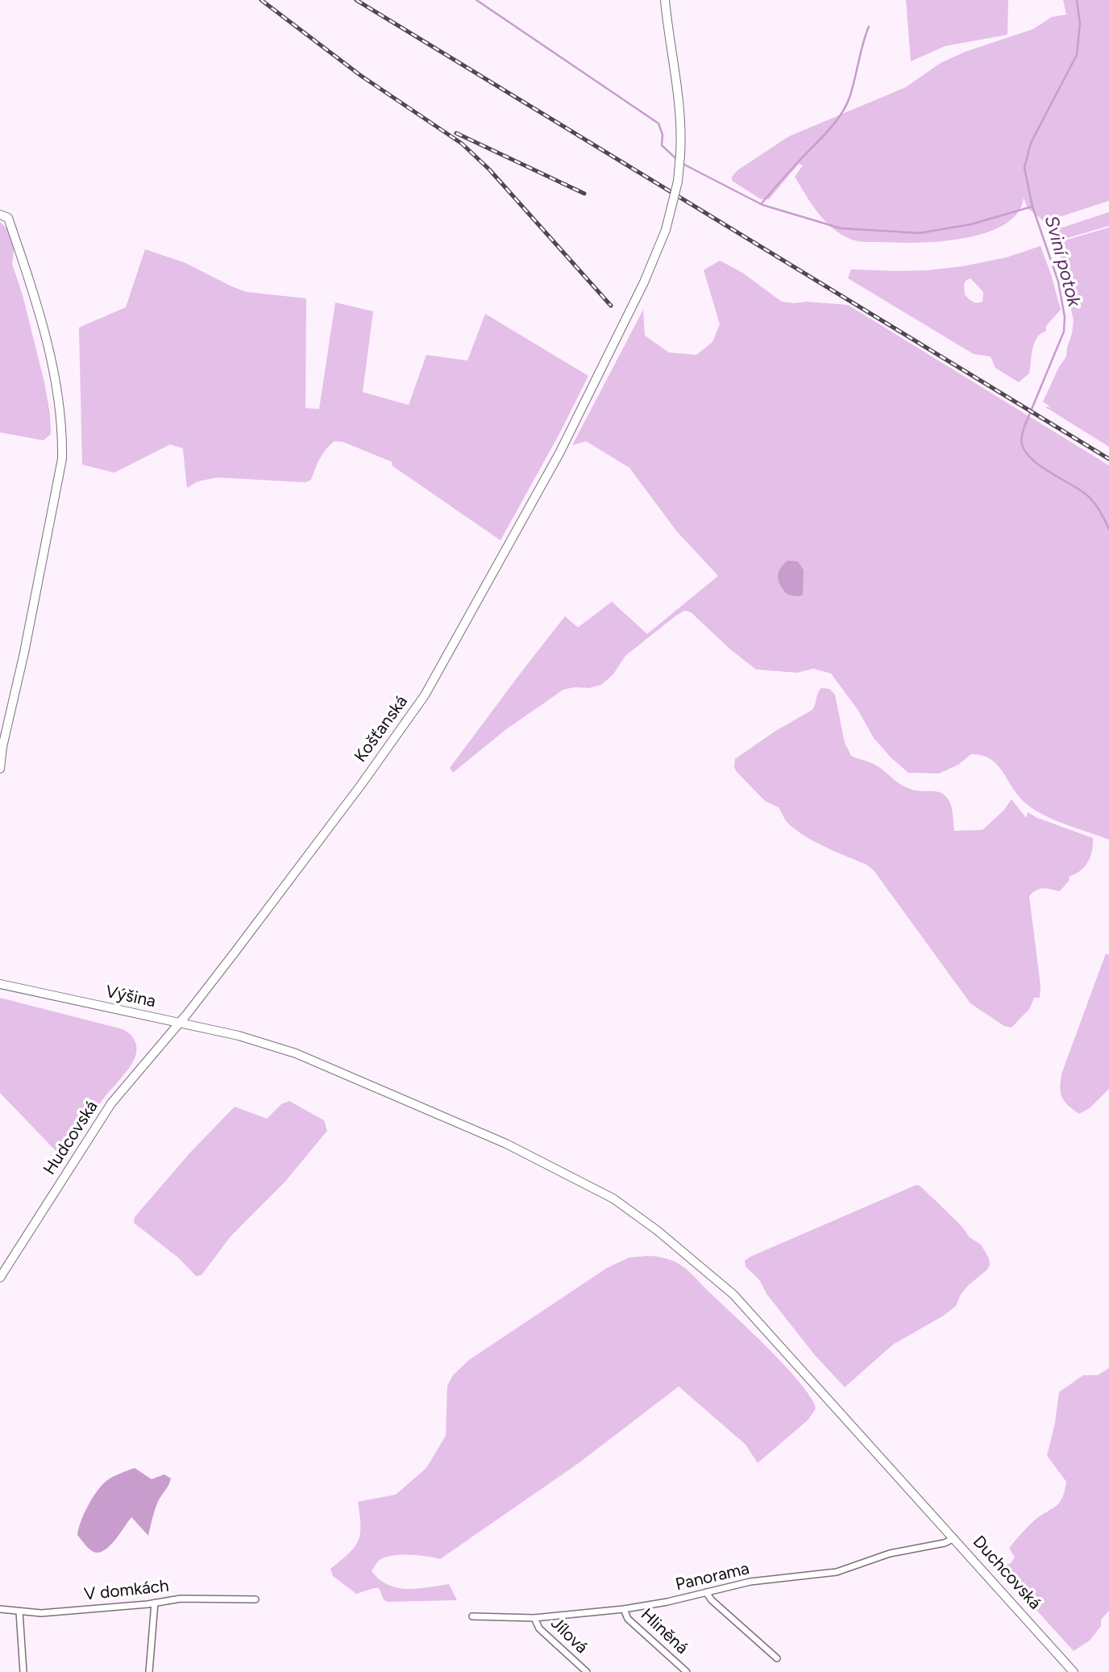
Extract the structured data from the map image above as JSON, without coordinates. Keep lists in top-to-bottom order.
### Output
{
  "streets": {
    "street": [
      "Košťanská",
      "Výšina",
      "Hudcovská",
      "Duchcovská",
      "Panorama",
      "V domkách",
      "Hliněná",
      "Jílová"
    ]
  },
  "crossings": [
    ["Košťanská", "Výšina"],
    ["Košťanská", "Hudcovská"],
    ["Výšina", "Hudcovská"],
    ["Výšina", "Duchcovská"],
    ["Duchcovská", "Panorama"],
    ["Panorama", "Hliněná"],
    ["Panorama", "Jílová"]
  ],
  "water": ["Sviní potok"]
}
